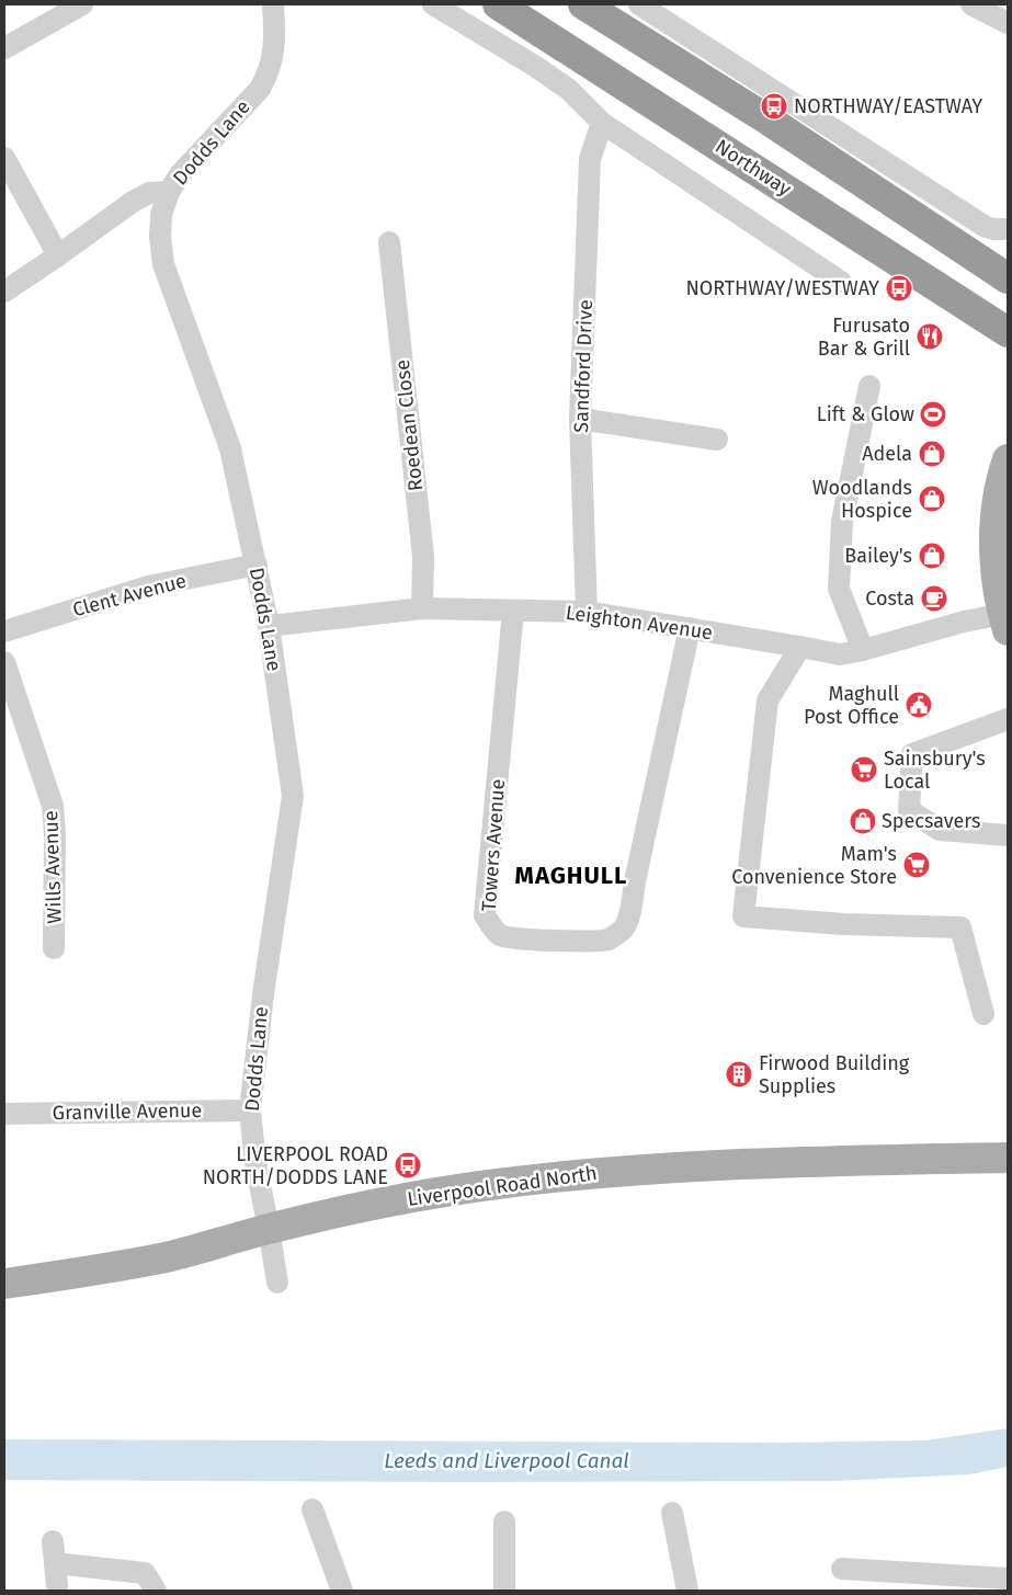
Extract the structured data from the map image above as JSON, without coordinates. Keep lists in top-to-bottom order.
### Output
{
  "streets": {
    "highway": ["Northway"],
    "main road": ["Liverpool Road North"],
    "street": [
      "Dodds Lane",
      "Sandford Drive",
      "Roedean Close",
      "Clent Avenue",
      "Leighton Avenue",
      "Towers Avenue",
      "Wills Avenue",
      "Granville Avenue"
    ]
  },
  "crossings": [
    ["Dodds Lane", "Clent Avenue"],
    ["Dodds Lane", "Leighton Avenue"],
    ["Dodds Lane", "Granville Avenue"],
    ["Dodds Lane", "Liverpool Road North"],
    ["Sandford Drive", "Leighton Avenue"],
    ["Roedean Close", "Leighton Avenue"],
    ["Leighton Avenue", "Towers Avenue"]
  ],
  "districts": ["MAGHULL"],
  "water": ["Leeds and Liverpool Canal"],
  "places": {
    "bus stop": ["NORTHWAY/EASTWAY", "NORTHWAY/WESTWAY", "LIVERPOOL ROAD NORTH/DODDS LANE"],
    "restaurant": ["Furusato Bar & Grill"],
    "sports": ["Lift & Glow"],
    "shop": [
      "Adela",
      "Woodlands Hospice",
      "Bailey's",
      "Specsavers"
    ],
    "cafe": ["Costa"],
    "public building": ["Maghull Post Office"],
    "supermarket": ["Sainsbury's Local", "Mam's Convenience Store"],
    "building": ["Firwood Building Supplies"]
  }
}
